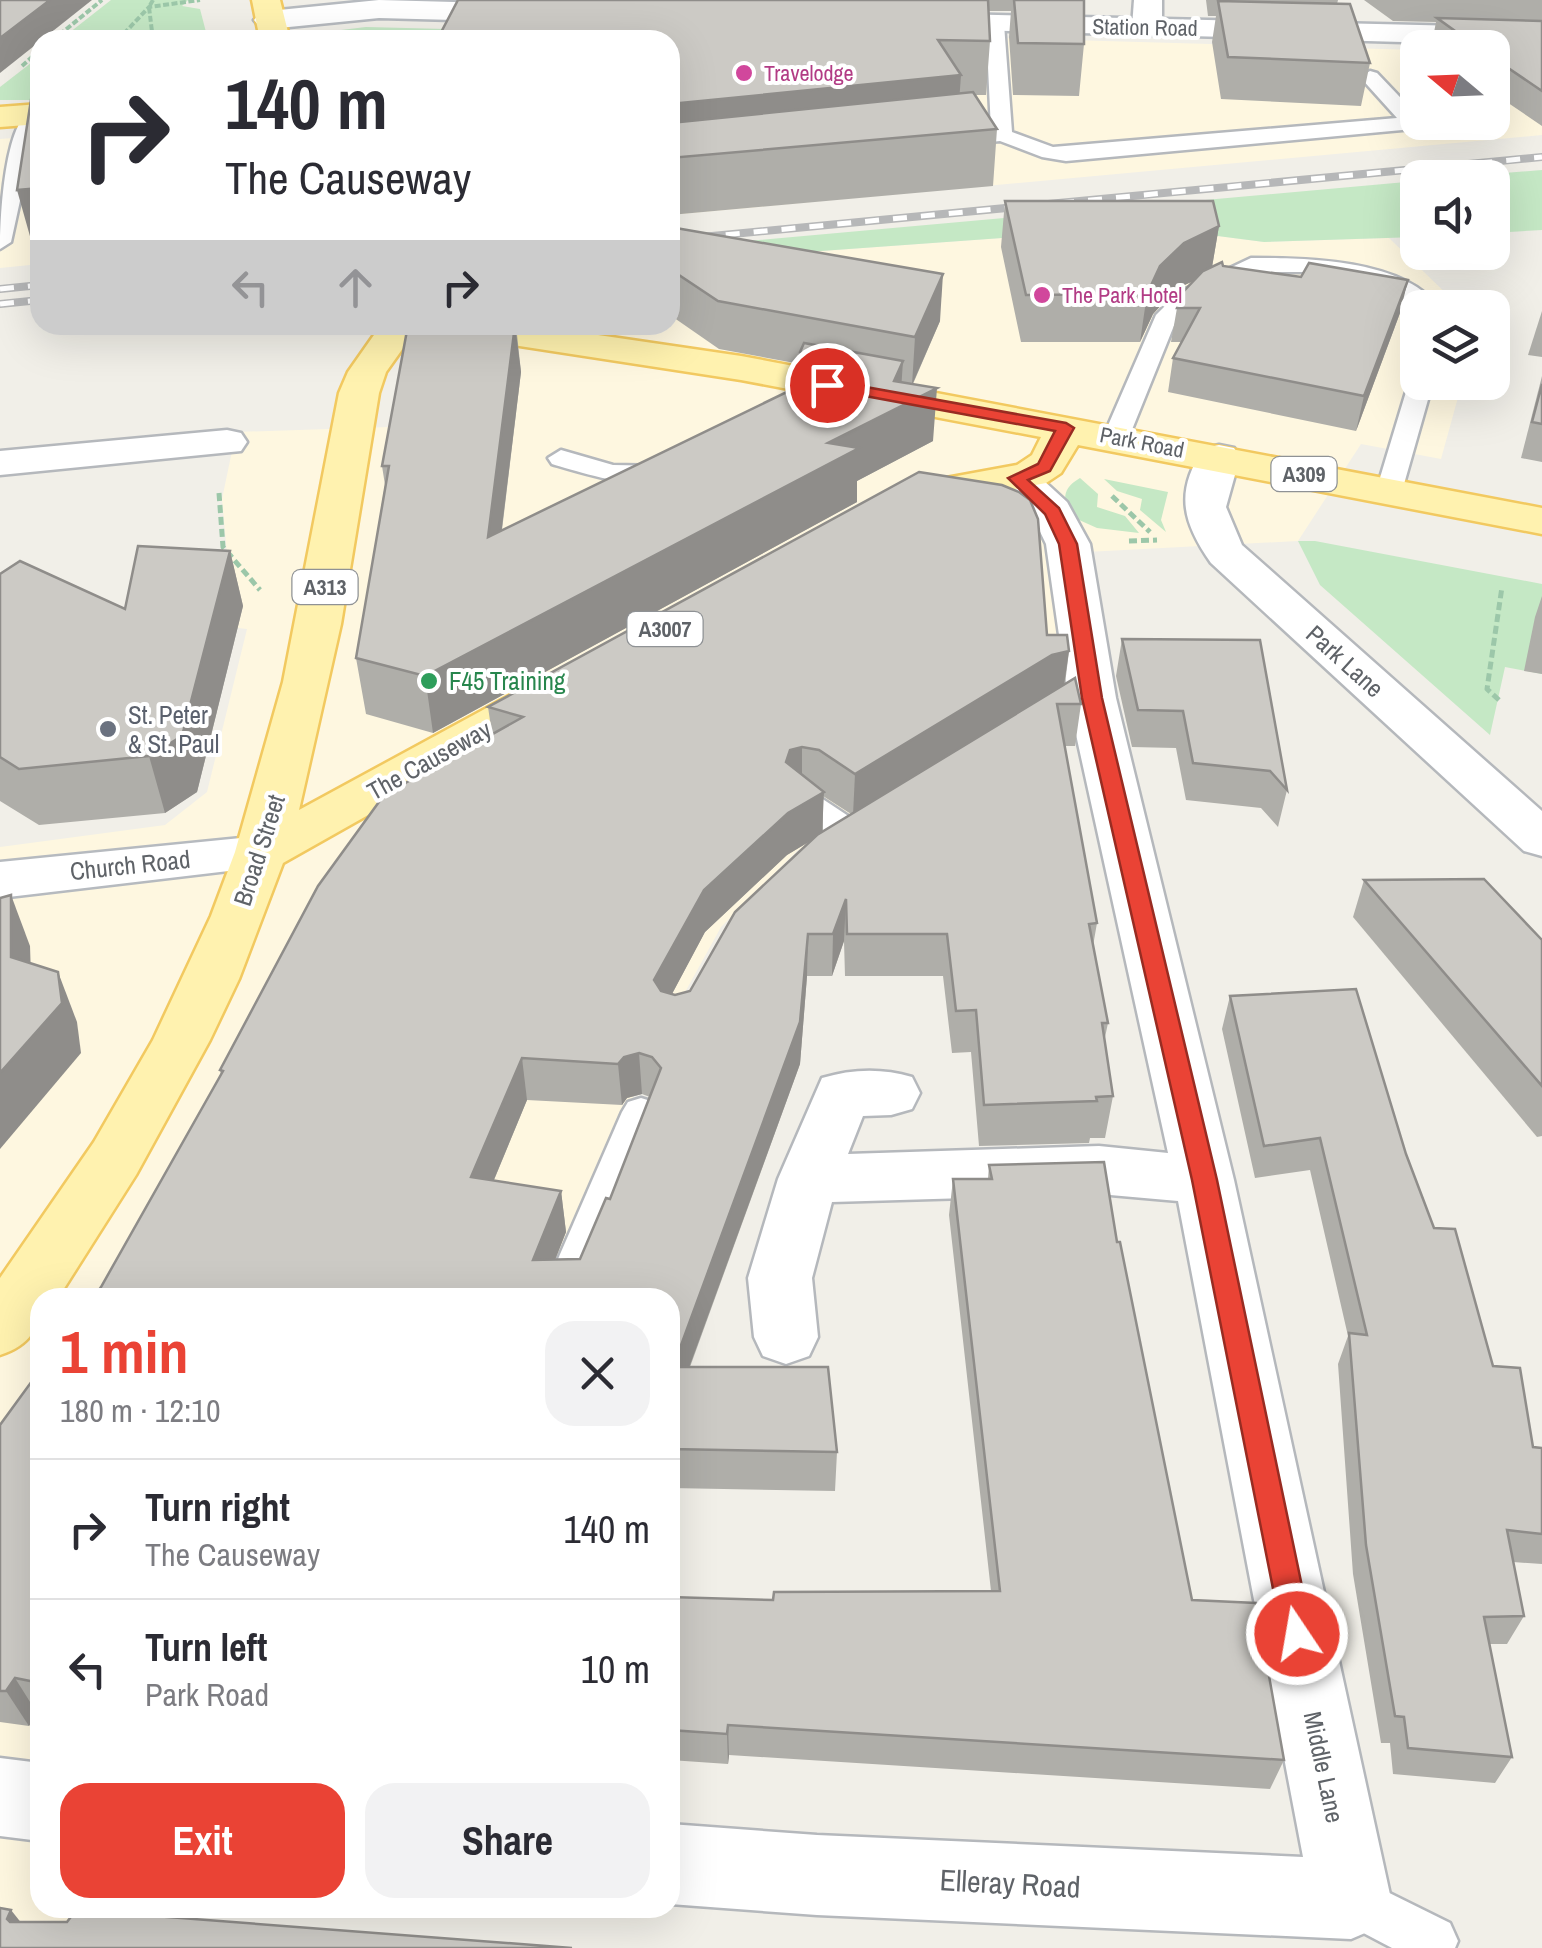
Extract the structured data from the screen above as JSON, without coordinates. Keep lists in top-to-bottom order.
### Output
{
  "streets": {
    "main road": [
      "Park Road",
      "A309",
      "A313",
      "The Causeway",
      "Broad Street"
    ],
    "street": [
      "Station Road",
      "Park Lane",
      "Church Road",
      "Middle Lane",
      "Elleray Road"
    ]
  },
  "crossings": [
    ["Park Road", "Park Lane"],
    ["The Causeway", "Broad Street"],
    ["The Causeway", "Church Road"],
    ["Broad Street", "Church Road"],
    ["Middle Lane", "Elleray Road"]
  ],
  "places": [
    "Travelodge",
    "The Park Hotel",
    "F45 Training",
    "St. Peter & St. Paul"
  ],
  "north": "left",
  "page": {
    "turn": ["140 m", "The Causeway"],
    "heading": ["1 min", "180 m · 12:10"],
    "list": [
      {
        "name": "Turn right",
        "note": "The Causeway",
        "value": "140 m"
      },
      {
        "name": "Turn left",
        "note": "Park Road",
        "value": "10 m"
      }
    ],
    "buttons": ["Exit", "Share"]
  }
}
